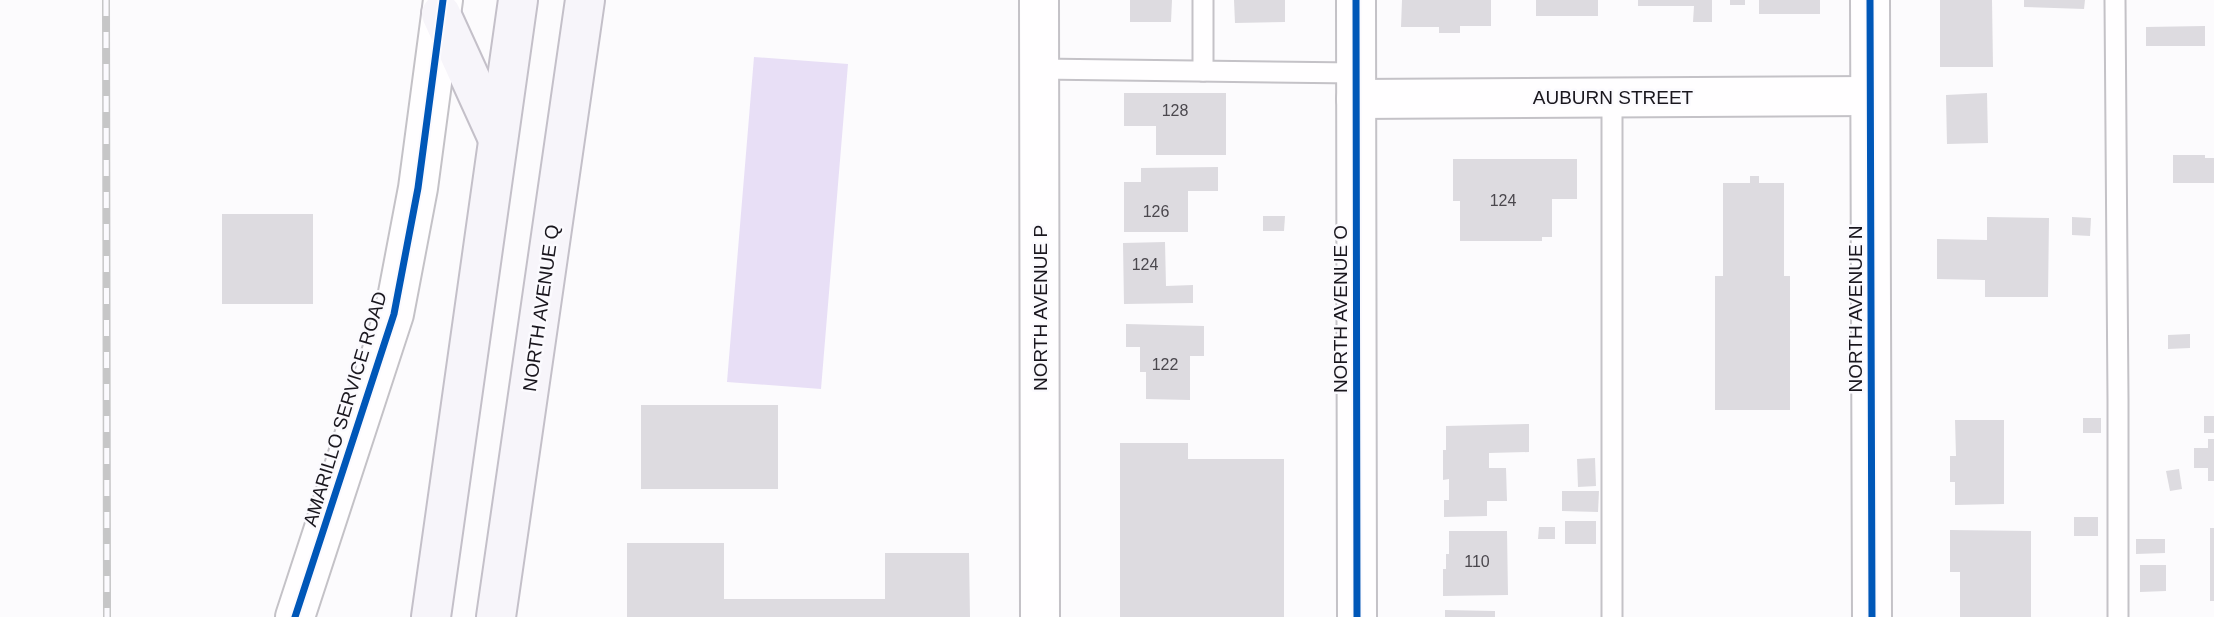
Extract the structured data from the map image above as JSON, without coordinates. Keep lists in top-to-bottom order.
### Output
{
  "streets": {
    "main road": ["NORTH AVENUE Q"],
    "street": [
      "AUBURN STREET",
      "NORTH AVENUE P",
      "NORTH AVENUE O",
      "NORTH AVENUE N",
      "AMARILLO SERVICE ROAD"
    ]
  },
  "crossings": [
    ["AUBURN STREET", "NORTH AVENUE O"],
    ["AUBURN STREET", "NORTH AVENUE N"]
  ],
  "house_numbers": [
    "128",
    "124",
    "126",
    "124",
    "122",
    "110"
  ]
}
